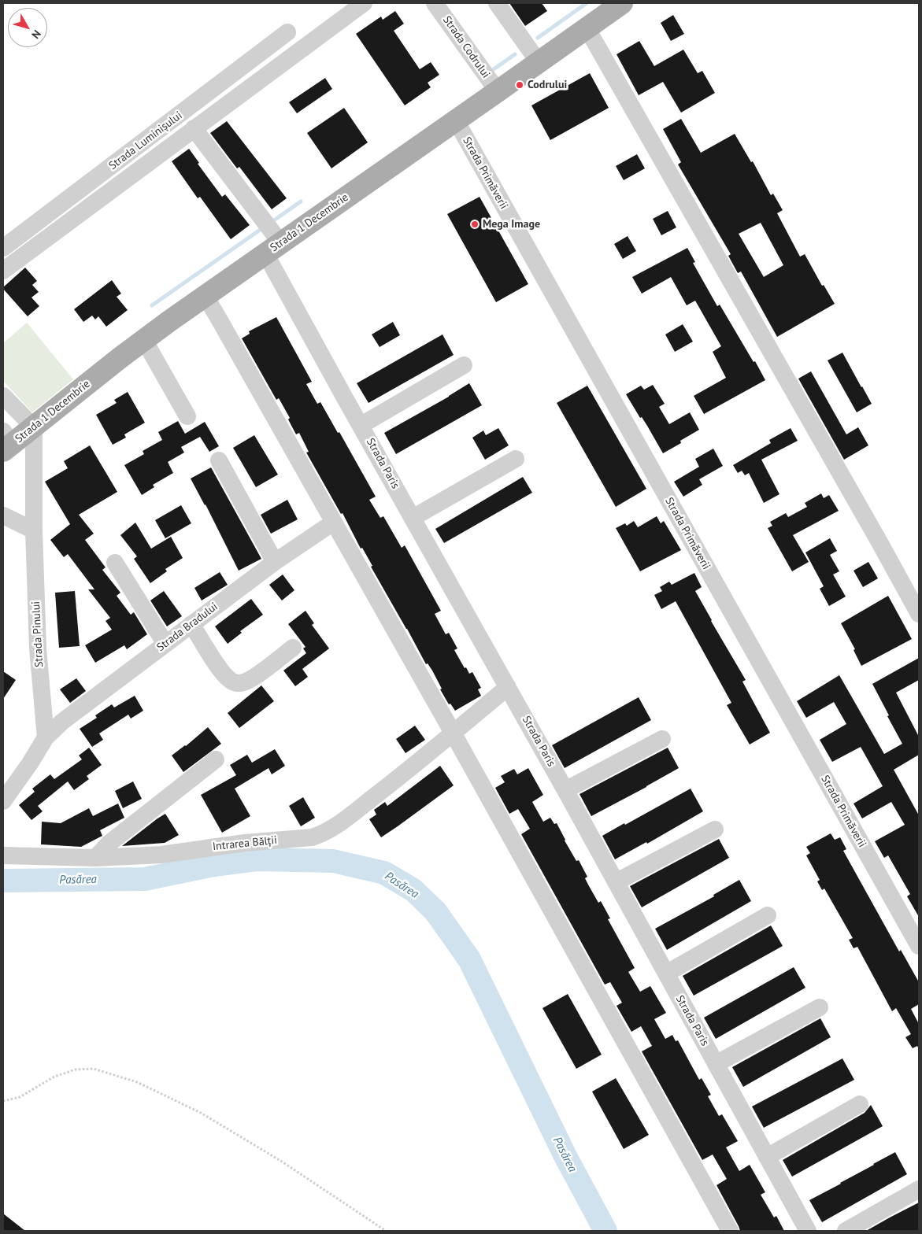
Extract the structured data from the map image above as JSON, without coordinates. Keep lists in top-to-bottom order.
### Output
{
  "streets": {
    "main road": ["Strada 1 Decembrie"],
    "street": [
      "Strada Codrului",
      "Strada Luminișului",
      "Strada Primăverii",
      "Strada Paris",
      "Strada Bradului",
      "Strada Pinului",
      "Intrarea Bălții"
    ]
  },
  "crossings": [
    ["Strada Codrului", "Strada 1 Decembrie"],
    ["Strada Primăverii", "Strada 1 Decembrie"],
    ["Strada 1 Decembrie", "Strada Paris"],
    ["Strada 1 Decembrie", "Strada Pinului"],
    ["Strada Paris", "Intrarea Bălții"],
    ["Strada Bradului", "Strada Pinului"]
  ],
  "water": ["Pasărea"],
  "places": ["Codrului", "Mega Image"],
  "north": "bottom right"
}
